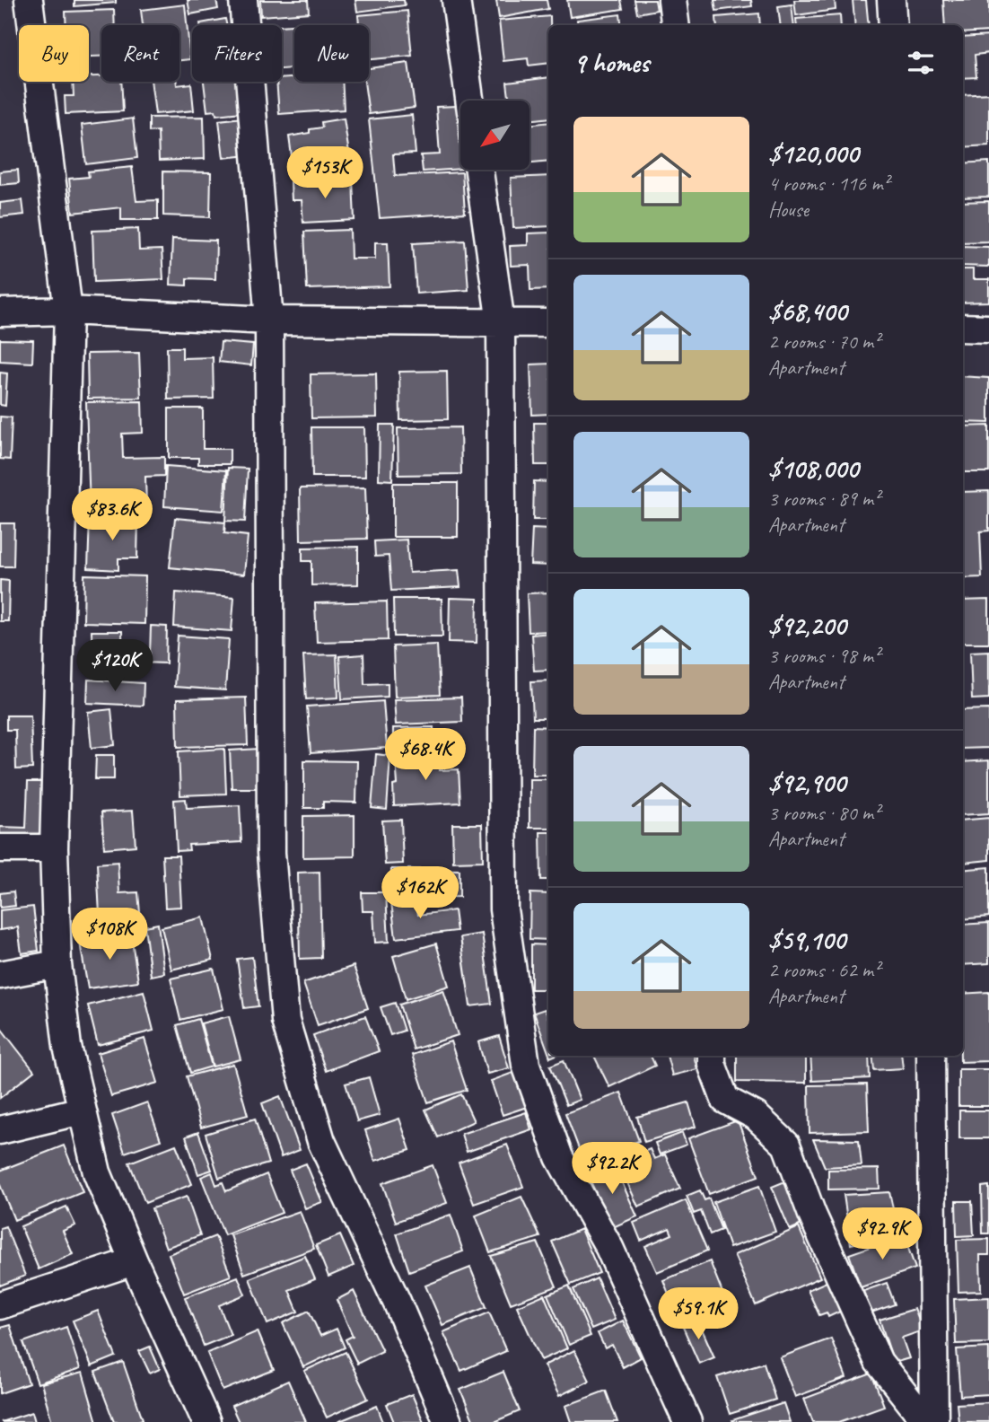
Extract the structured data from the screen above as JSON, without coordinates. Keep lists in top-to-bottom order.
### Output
{
  "north": "bottom left",
  "page": {
    "chip": [
      "Buy",
      "Rent",
      "Filters",
      "New"
    ],
    "heading": "9 homes",
    "list": [
      {
        "name": "$120,000",
        "note": "4 rooms · 116 m² · House"
      },
      {
        "name": "$68,400",
        "note": "2 rooms · 70 m² · Apartment"
      },
      {
        "name": "$108,000",
        "note": "3 rooms · 89 m² · Apartment"
      },
      {
        "name": "$92,200",
        "note": "3 rooms · 98 m² · Apartment"
      },
      {
        "name": "$92,900",
        "note": "3 rooms · 80 m² · Apartment"
      },
      {
        "name": "$59,100",
        "note": "2 rooms · 62 m² · Apartment"
      }
    ],
    "price": [
      "$153K",
      "$83.6K",
      "$120K",
      "$68.4K",
      "$162K",
      "$108K",
      "$92.2K",
      "$92.9K",
      "$59.1K"
    ]
  }
}
